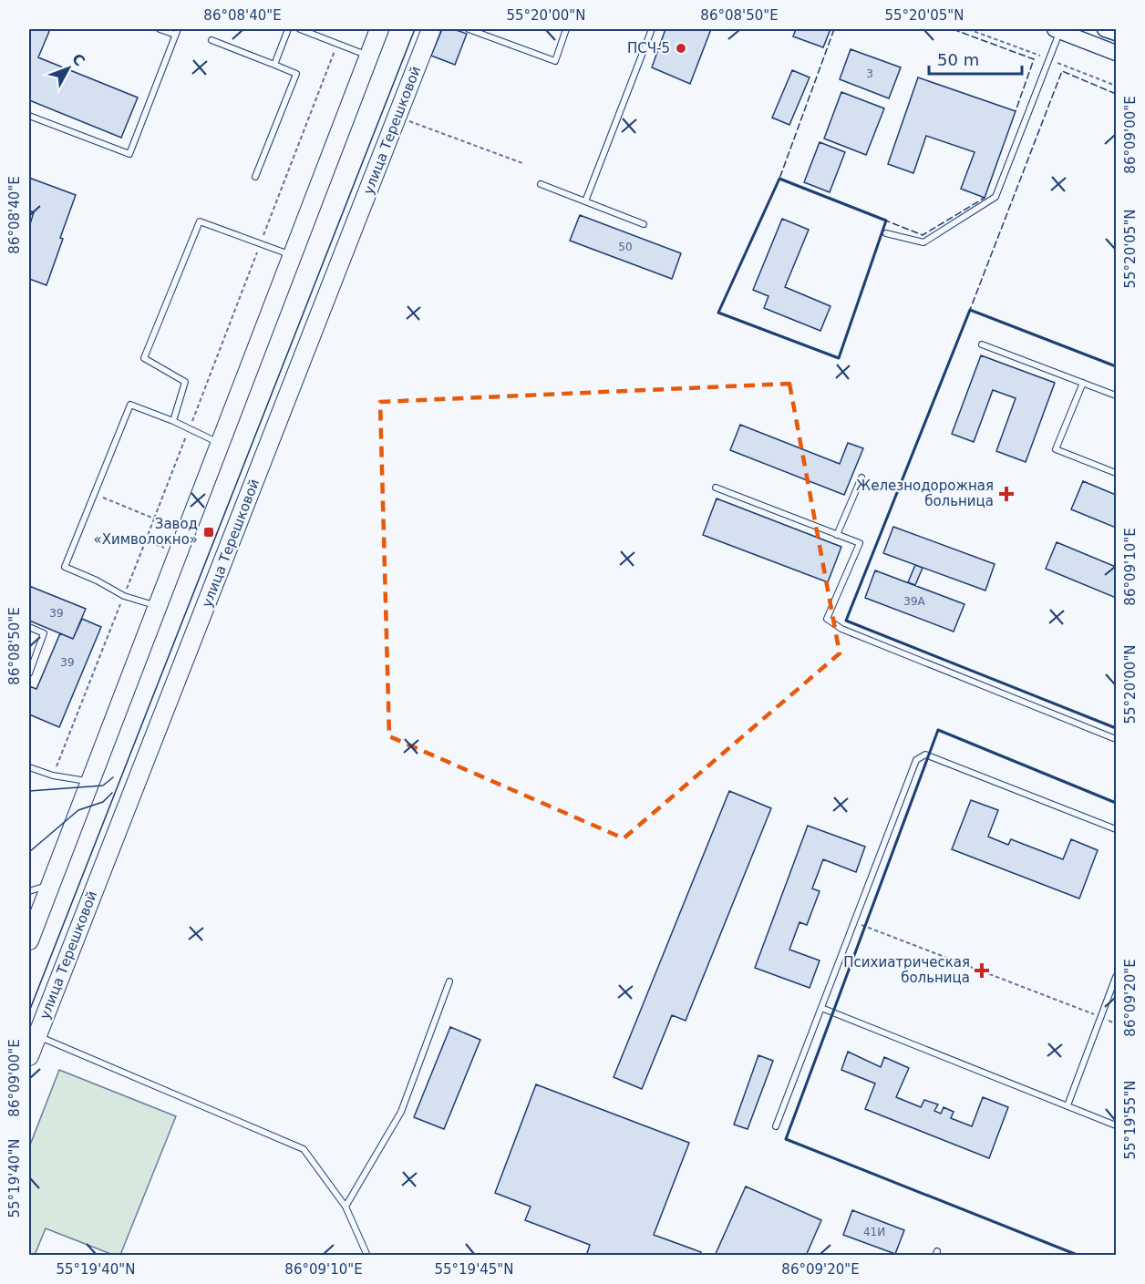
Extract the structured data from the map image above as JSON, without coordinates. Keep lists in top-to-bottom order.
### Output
{
  "streets": {
    "main road": ["улица Терешковой"]
  },
  "places": {
    "other": ["ПСЧ-5"],
    "health": ["Железнодорожная больница", "Психиатрическая больница"],
    "transit": ["Завод «Химволокно»"]
  },
  "house_numbers": [
    "3",
    "50",
    "39А",
    "39",
    "39",
    "41И"
  ],
  "scale_bar": "50 m",
  "north": "top right",
  "coordinates": [
    "86°08'40\"E",
    "55°20'00\"N",
    "86°08'50\"E",
    "55°20'05\"N",
    "86°09'00\"E",
    "86°09'10\"E",
    "86°09'20\"E",
    "55°19'55\"N",
    "55°19'40\"N",
    "55°19'45\"N"
  ]
}
